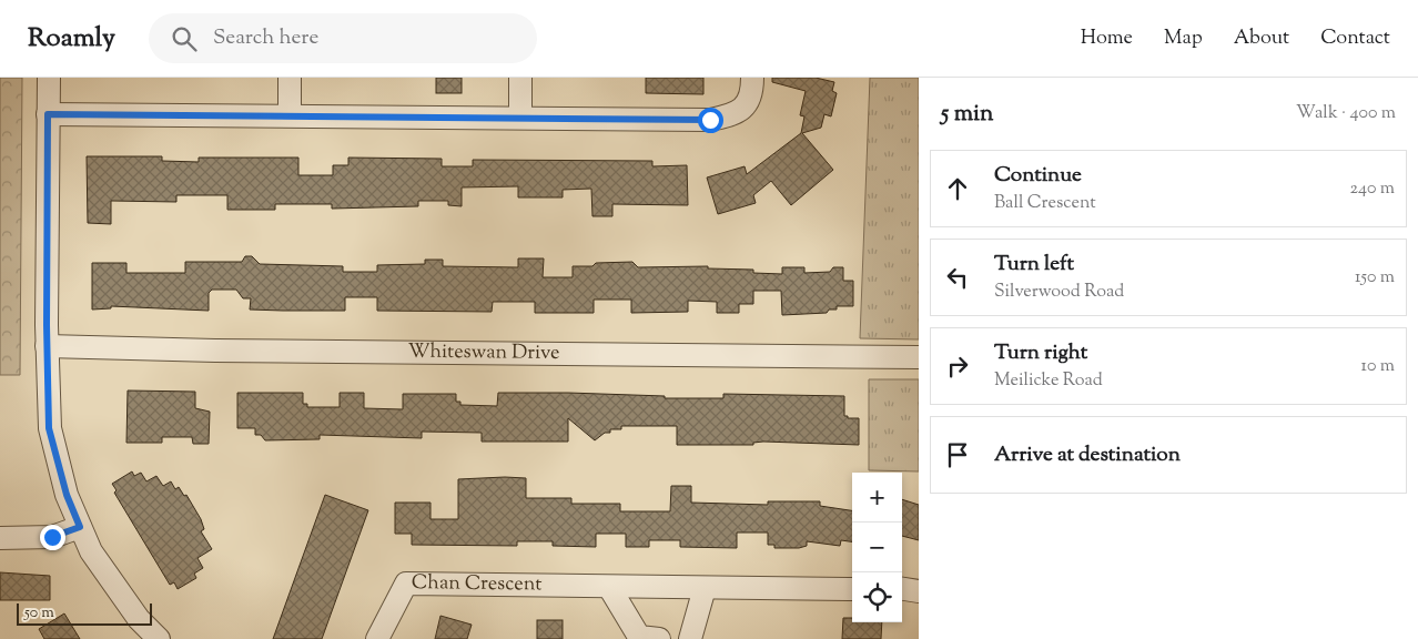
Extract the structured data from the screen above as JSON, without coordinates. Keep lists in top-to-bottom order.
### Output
{
  "streets": {
    "street": ["Whiteswan Drive", "Chan Crescent"]
  },
  "scale_bar": "50 m",
  "page": {
    "header": "Roamly",
    "search": "Search here",
    "nav": [
      "Home",
      "Map",
      "About",
      "Contact"
    ],
    "heading": ["5 min", "Walk · 400 m"],
    "list": [
      ["Continue", "Ball Crescent", "240 m"],
      ["Turn left", "Silverwood Road", "150 m"],
      ["Turn right", "Meilicke Road", "10 m"],
      "Arrive at destination"
    ],
    "map_buttons": ["+", "−"],
    "scale": "50 m"
  }
}
